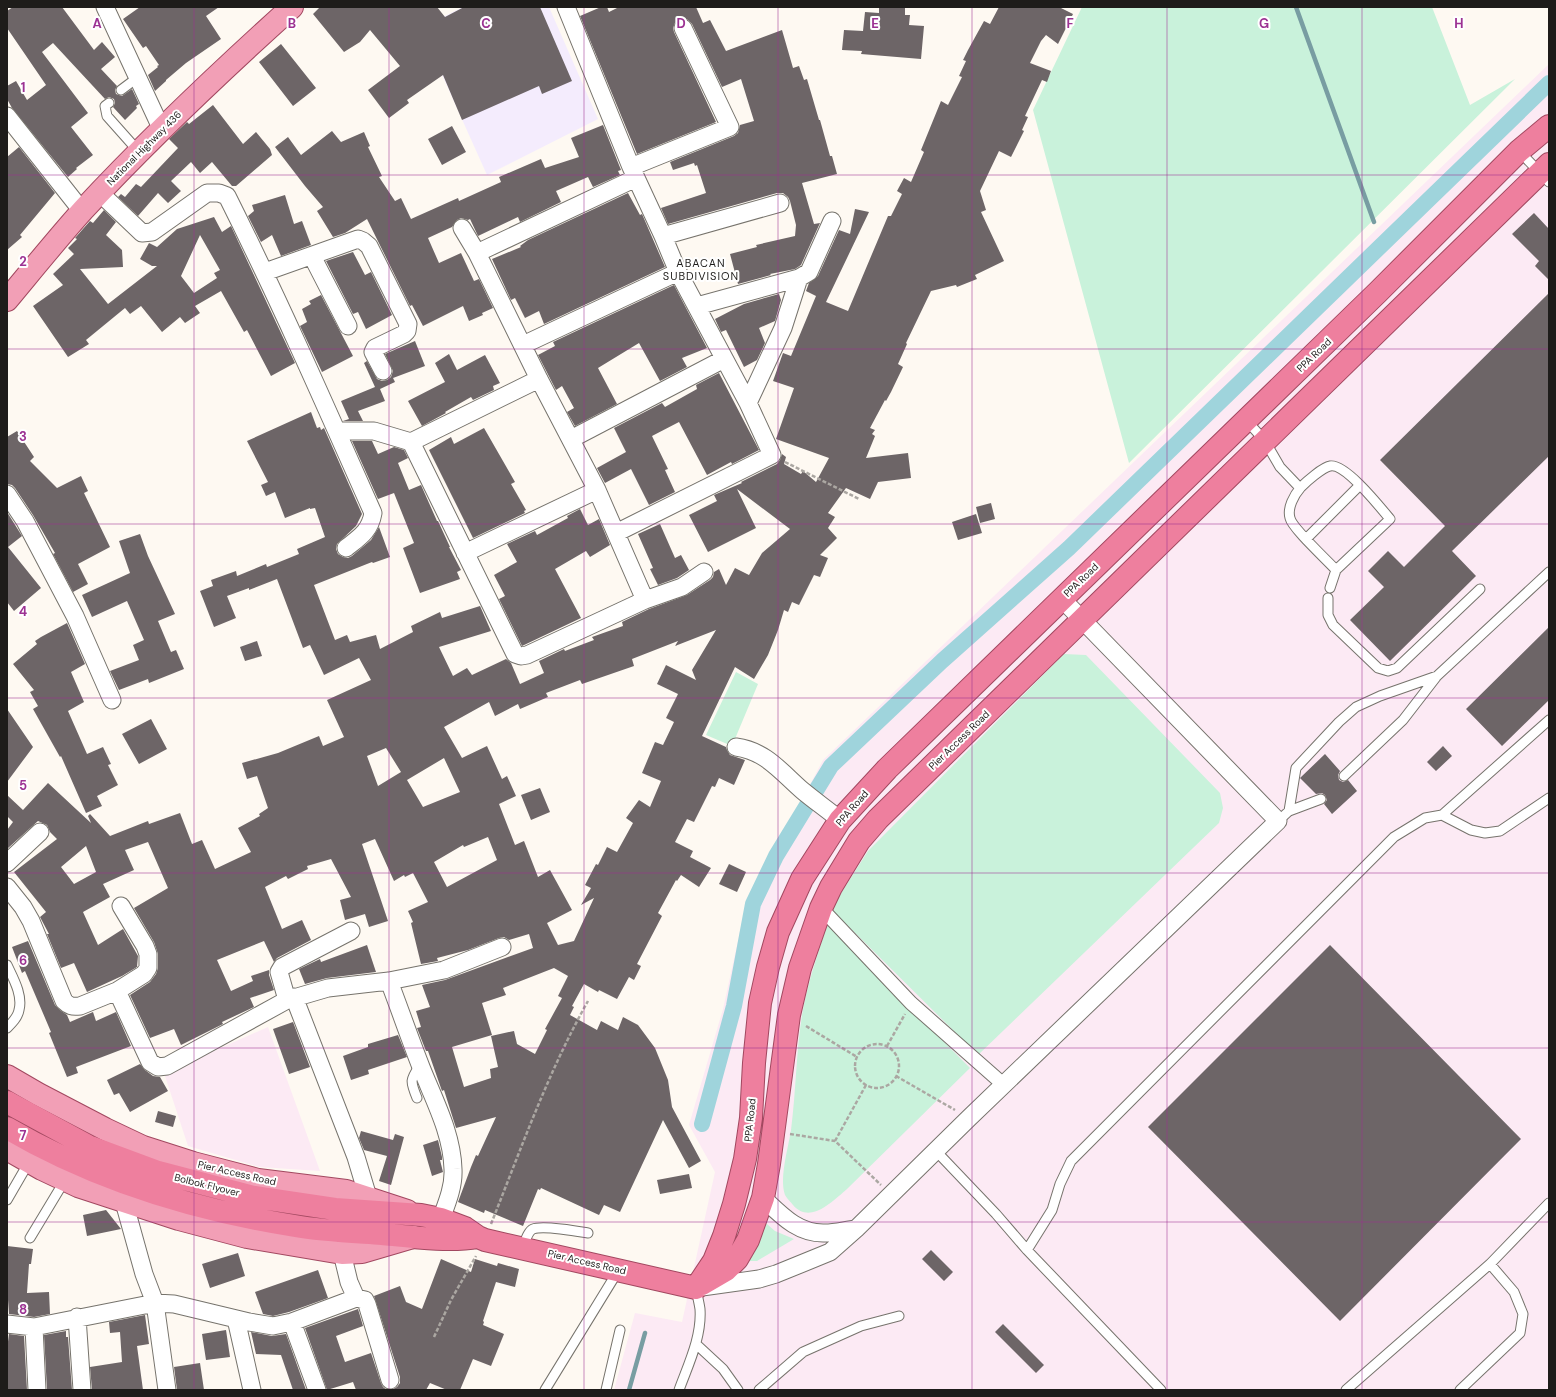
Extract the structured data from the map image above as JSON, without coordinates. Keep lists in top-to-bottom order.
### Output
{
  "streets": {
    "highway": ["PPA Road", "Pier Access Road", "Bolbok Flyover"],
    "main road": ["National Highway 436"]
  },
  "crossings": [
    ["PPA Road", "Pier Access Road"],
    ["Pier Access Road", "Bolbok Flyover"]
  ],
  "districts": ["ABACAN SUBDIVISION"],
  "grid": {
    "columns": [
      "A",
      "B",
      "C",
      "D",
      "E",
      "F",
      "G",
      "H"
    ],
    "rows": [
      "1",
      "2",
      "3",
      "4",
      "5",
      "6",
      "7",
      "8"
    ]
  }
}
